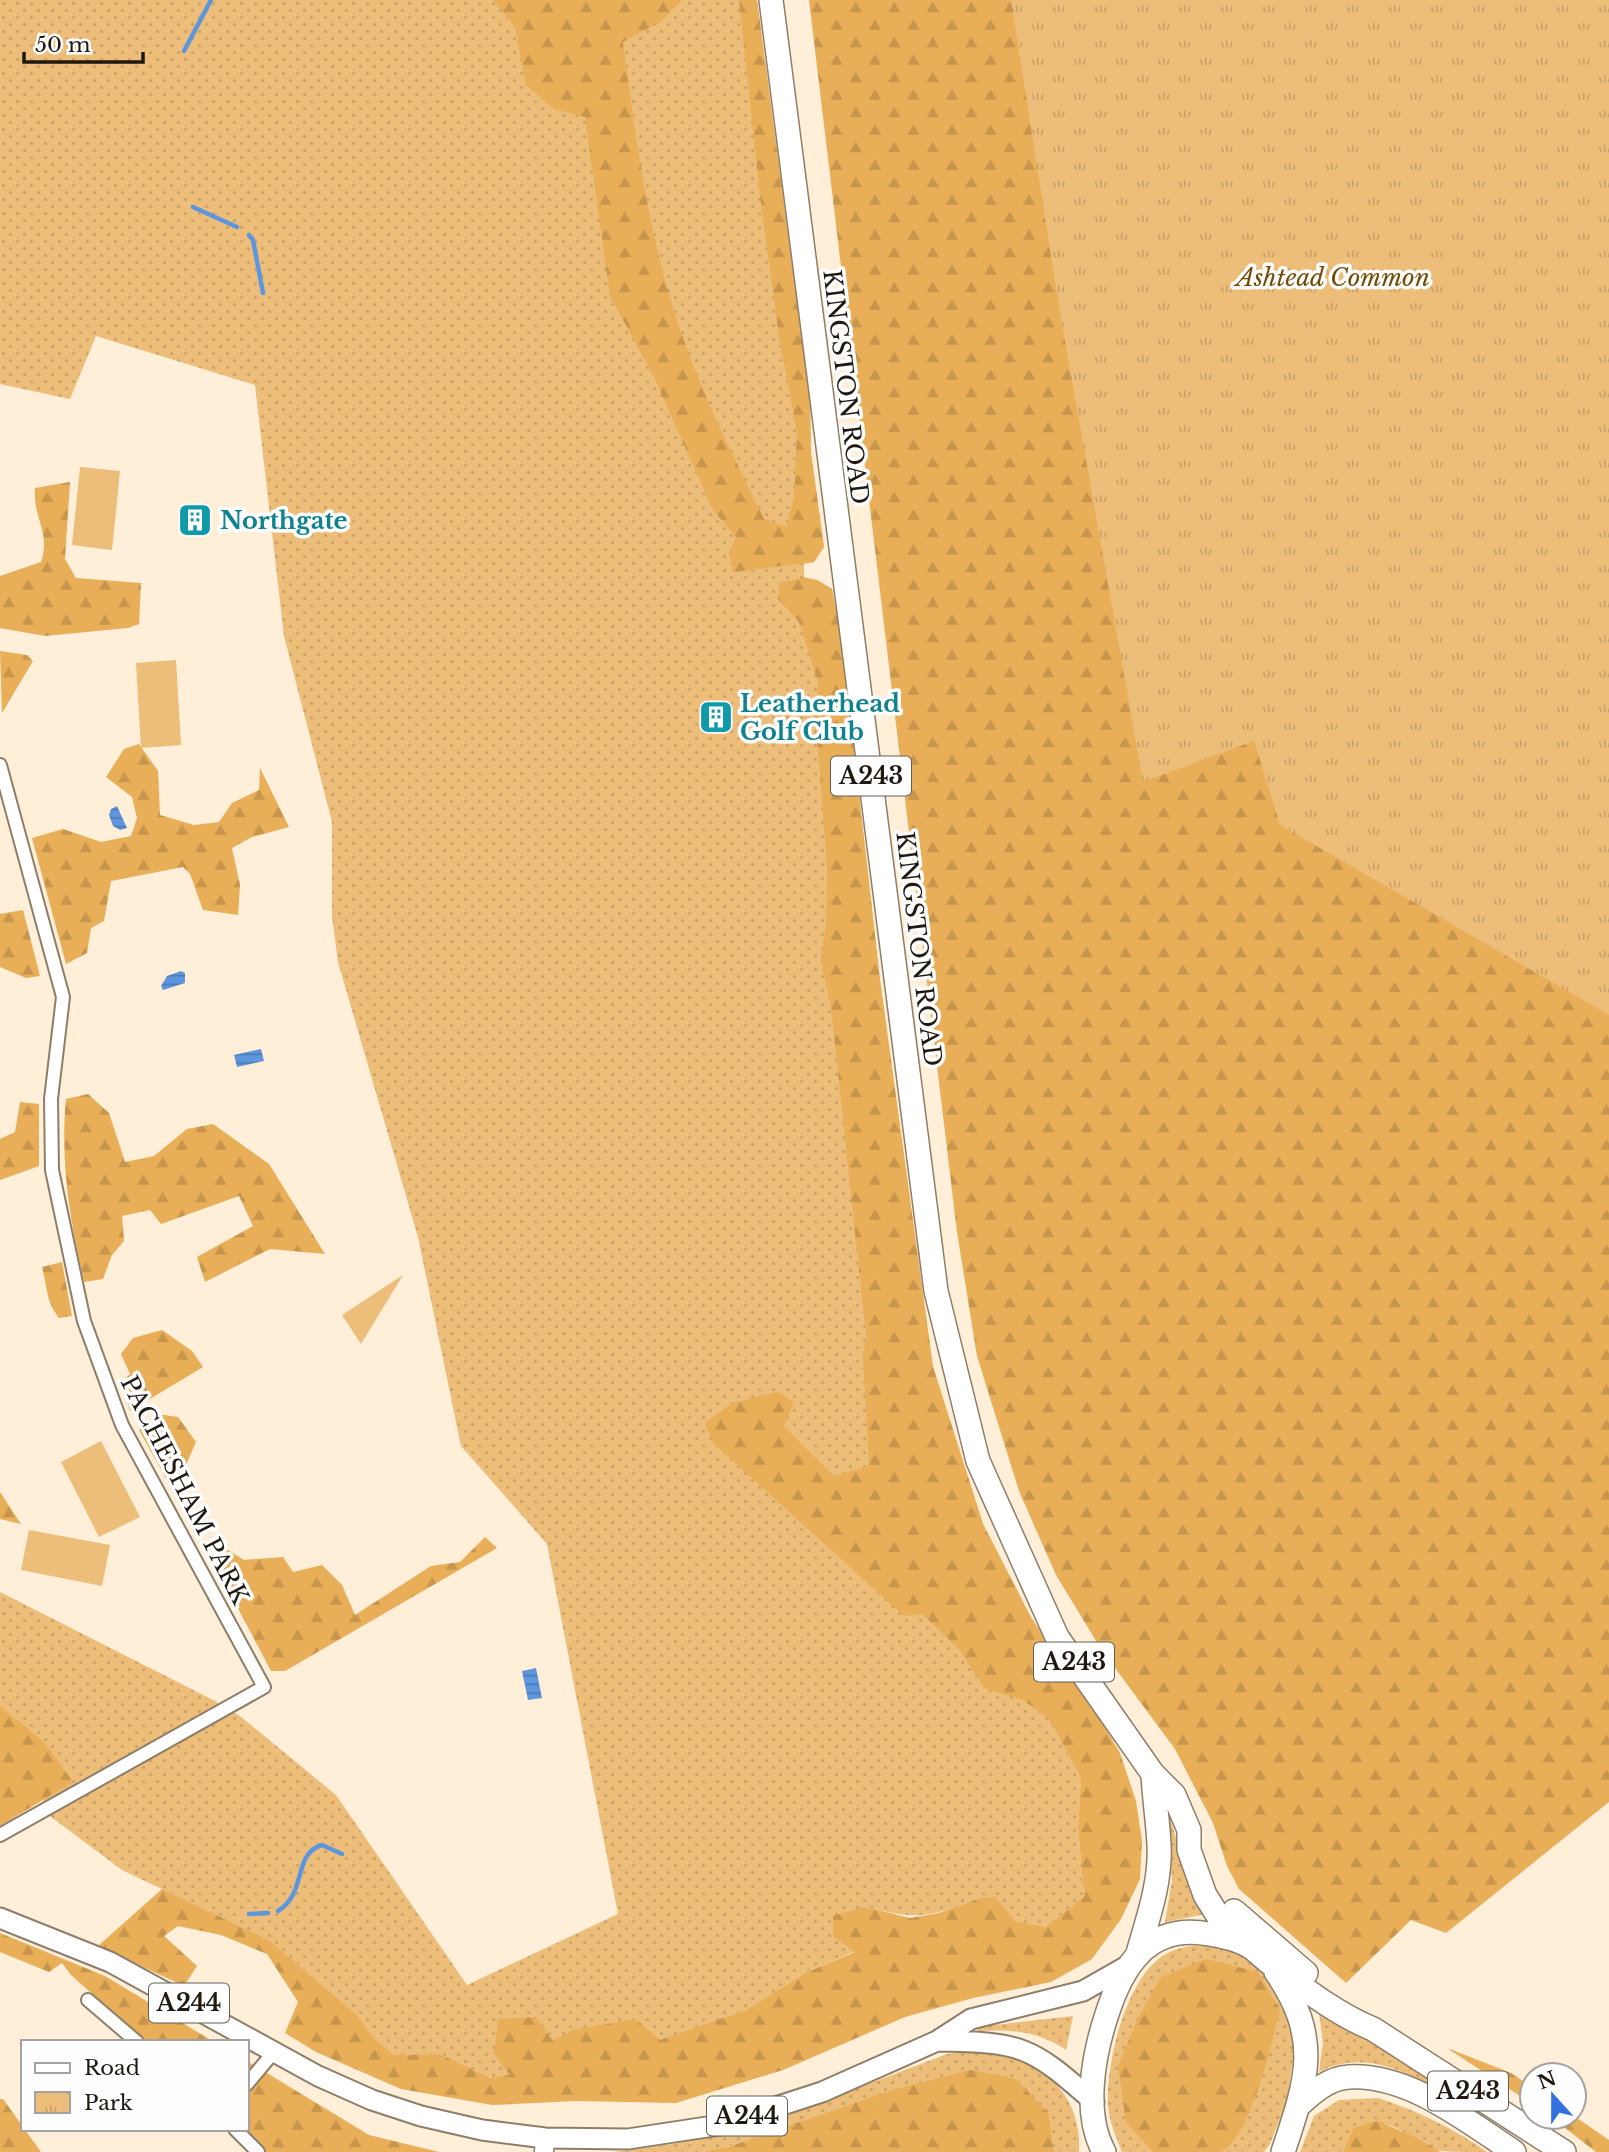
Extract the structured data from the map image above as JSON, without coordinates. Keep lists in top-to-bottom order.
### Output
{
  "streets": {
    "highway": ["KINGSTON ROAD", "A243"],
    "main road": ["A244"],
    "street": ["PACHESHAM PARK"]
  },
  "crossings": [
    ["KINGSTON ROAD", "A243"]
  ],
  "parks": ["Ashtead Common"],
  "places": {
    "building": ["Northgate", "Leatherhead Golf Club"]
  },
  "legend": ["Road", "Park"],
  "scale_bar": "50 m",
  "north": "top"
}
